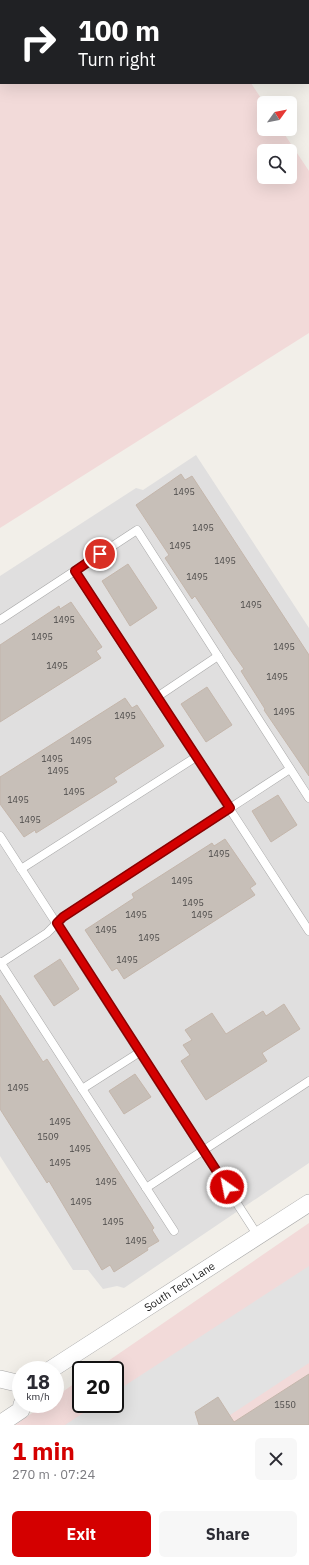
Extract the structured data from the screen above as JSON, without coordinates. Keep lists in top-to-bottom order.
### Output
{
  "streets": {
    "street": ["South Tech Lane"]
  },
  "house_numbers": [
    "1495",
    "1495",
    "1495",
    "1495",
    "1495",
    "1495",
    "1495",
    "1495",
    "1495",
    "1495",
    "1495",
    "1495",
    "1495",
    "1495",
    "1495",
    "1495",
    "1495",
    "1495",
    "1495",
    "1495",
    "1495",
    "1495",
    "1495",
    "1495",
    "1495",
    "1495",
    "1495",
    "1495",
    "1495",
    "1509",
    "1495",
    "1495",
    "1495",
    "1495",
    "1495",
    "1495",
    "1550"
  ],
  "north": "top right",
  "page": {
    "turn": ["100 m", "Turn right"],
    "speed": "18 km/h",
    "limit": "20",
    "heading": ["1 min", "270 m · 07:24"],
    "buttons": ["Exit", "Share"]
  }
}
